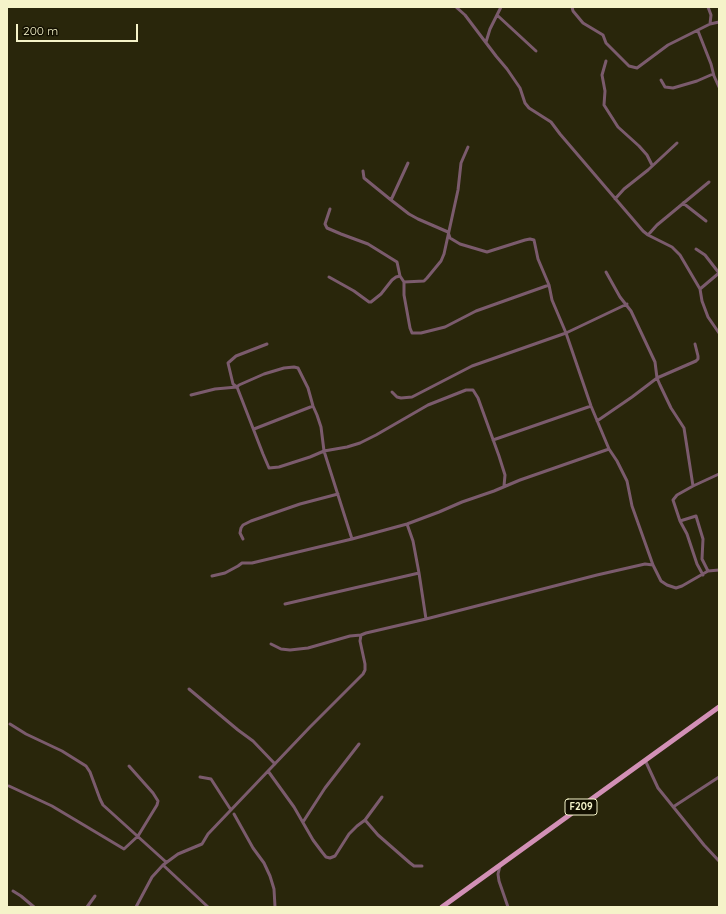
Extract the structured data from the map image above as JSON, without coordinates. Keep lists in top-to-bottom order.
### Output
{
  "streets": {
    "main road": ["F209"]
  },
  "scale_bar": "200 m"
}
